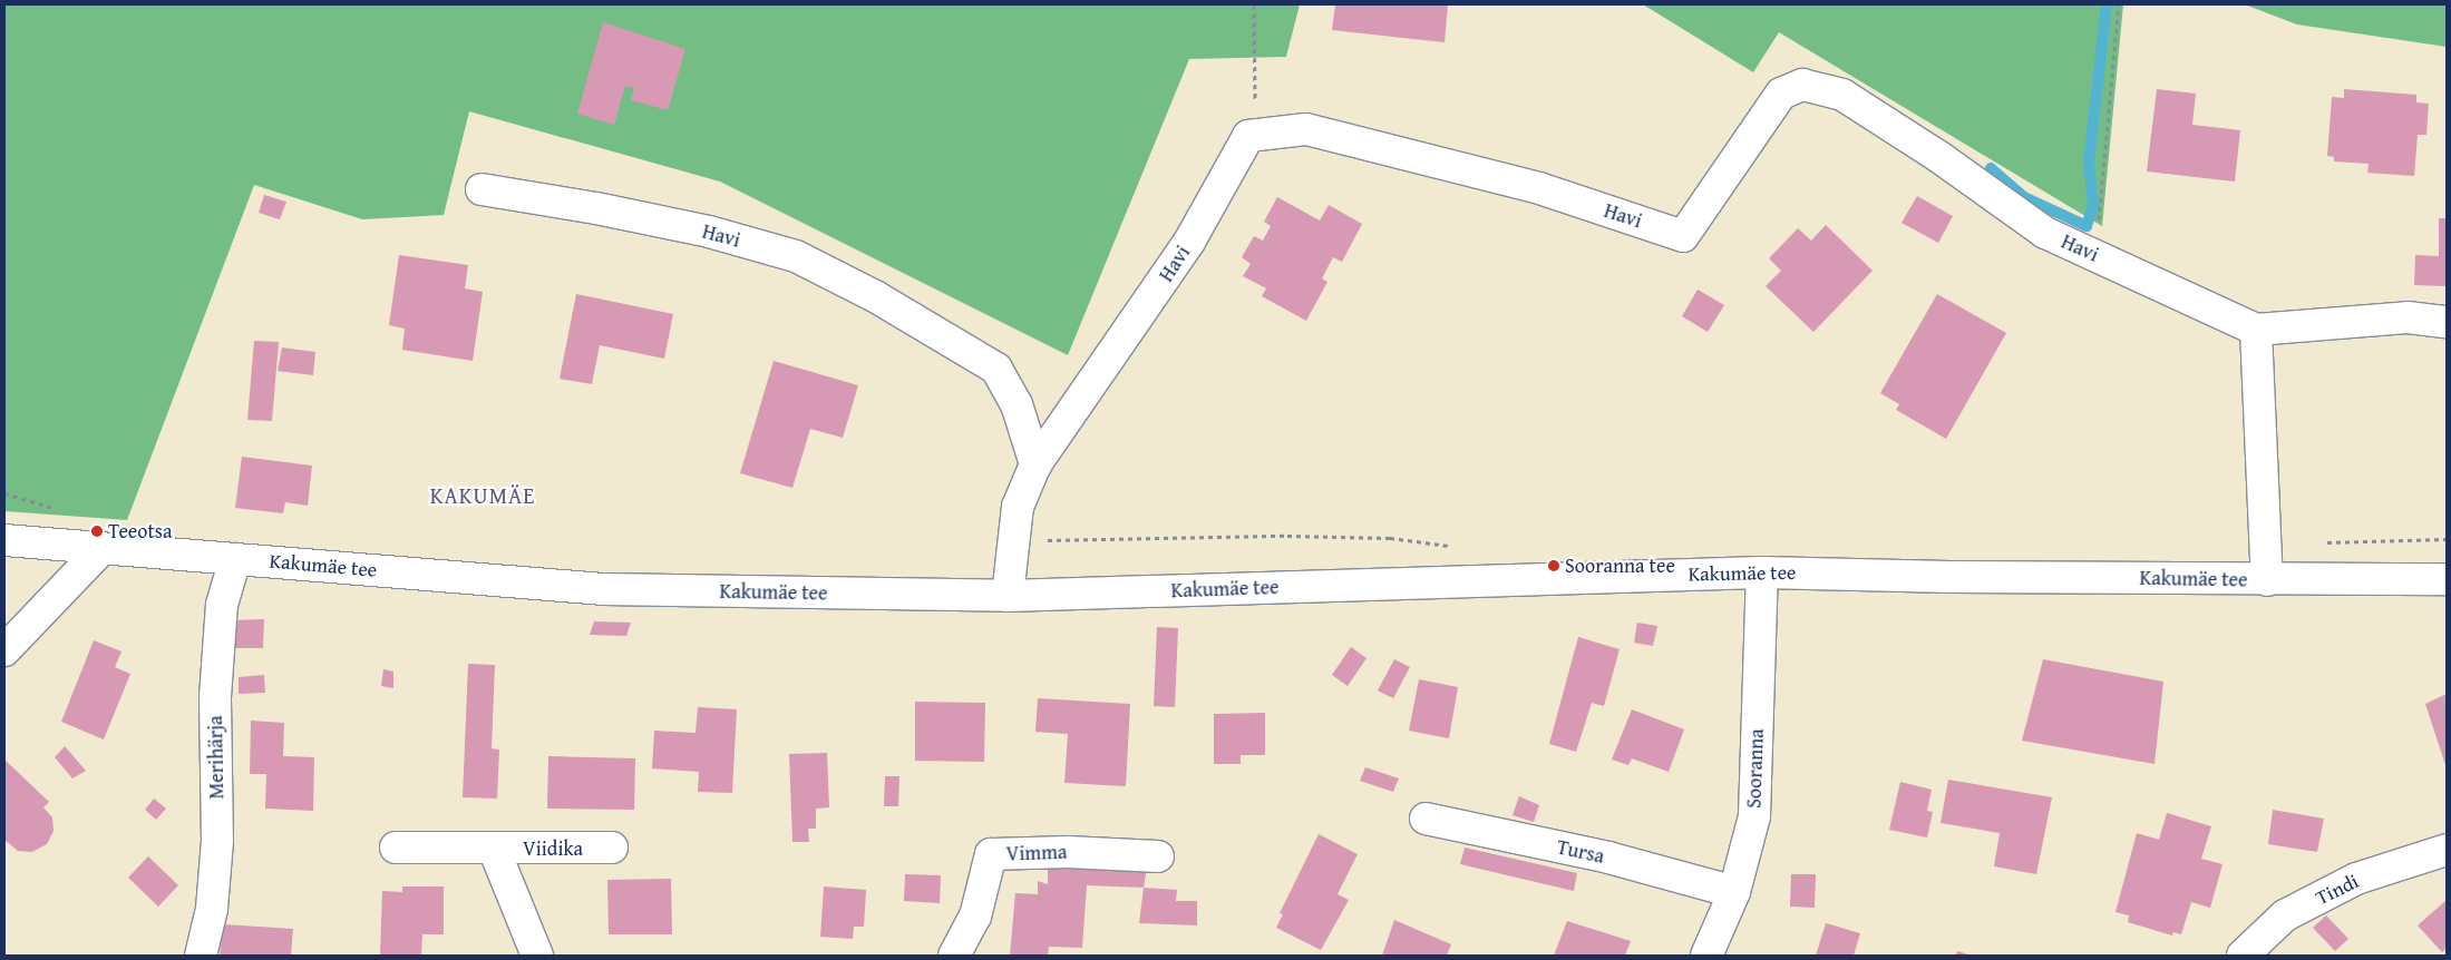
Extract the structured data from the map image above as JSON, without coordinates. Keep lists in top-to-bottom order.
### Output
{
  "streets": {
    "street": [
      "Havi",
      "Kakumäe tee",
      "Merihärja",
      "Sooranna",
      "Viidika",
      "Tursa",
      "Vimma",
      "Tindi"
    ]
  },
  "crossings": [
    ["Havi", "Kakumäe tee"],
    ["Kakumäe tee", "Merihärja"],
    ["Kakumäe tee", "Sooranna"],
    ["Sooranna", "Tursa"]
  ],
  "districts": ["KAKUMÄE"],
  "places": ["Teeotsa", "Sooranna tee"]
}
